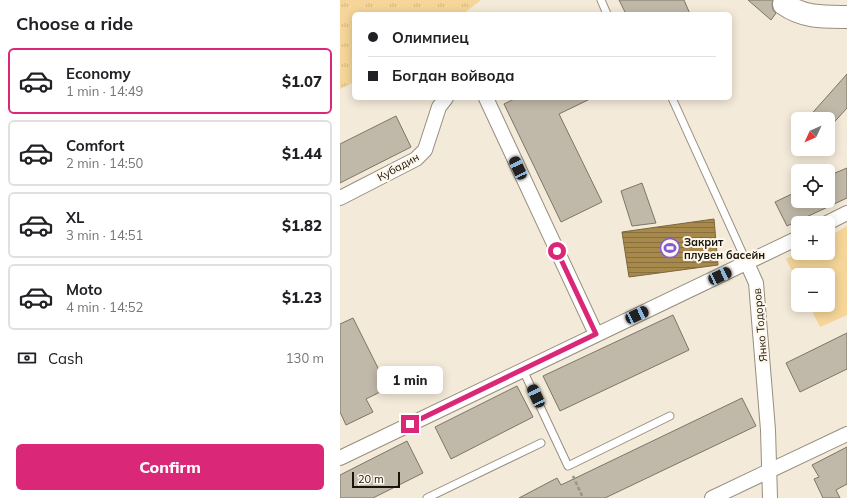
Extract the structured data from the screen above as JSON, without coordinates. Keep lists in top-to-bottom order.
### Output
{
  "streets": {
    "street": ["Кубадин", "Янко Тодоров"]
  },
  "places": {
    "sports": ["Закрит плувен басейн"]
  },
  "scale_bar": "20 m",
  "north": "bottom left",
  "page": {
    "heading": "Choose a ride",
    "banner": ["Олимпиец", "Богдан войвода"],
    "list": [
      {
        "name": "Economy",
        "note": "1 min · 14:49",
        "value": "$1.07"
      },
      {
        "name": "Comfort",
        "note": "2 min · 14:50",
        "value": "$1.44"
      },
      {
        "name": "XL",
        "note": "3 min · 14:51",
        "value": "$1.82"
      },
      {
        "name": "Moto",
        "note": "4 min · 14:52",
        "value": "$1.23"
      }
    ],
    "map_buttons": ["+", "−"],
    "pay": ["Cash", "130 m"],
    "bubble": "1 min",
    "buttons": "Confirm",
    "scale": "20 m"
  }
}
